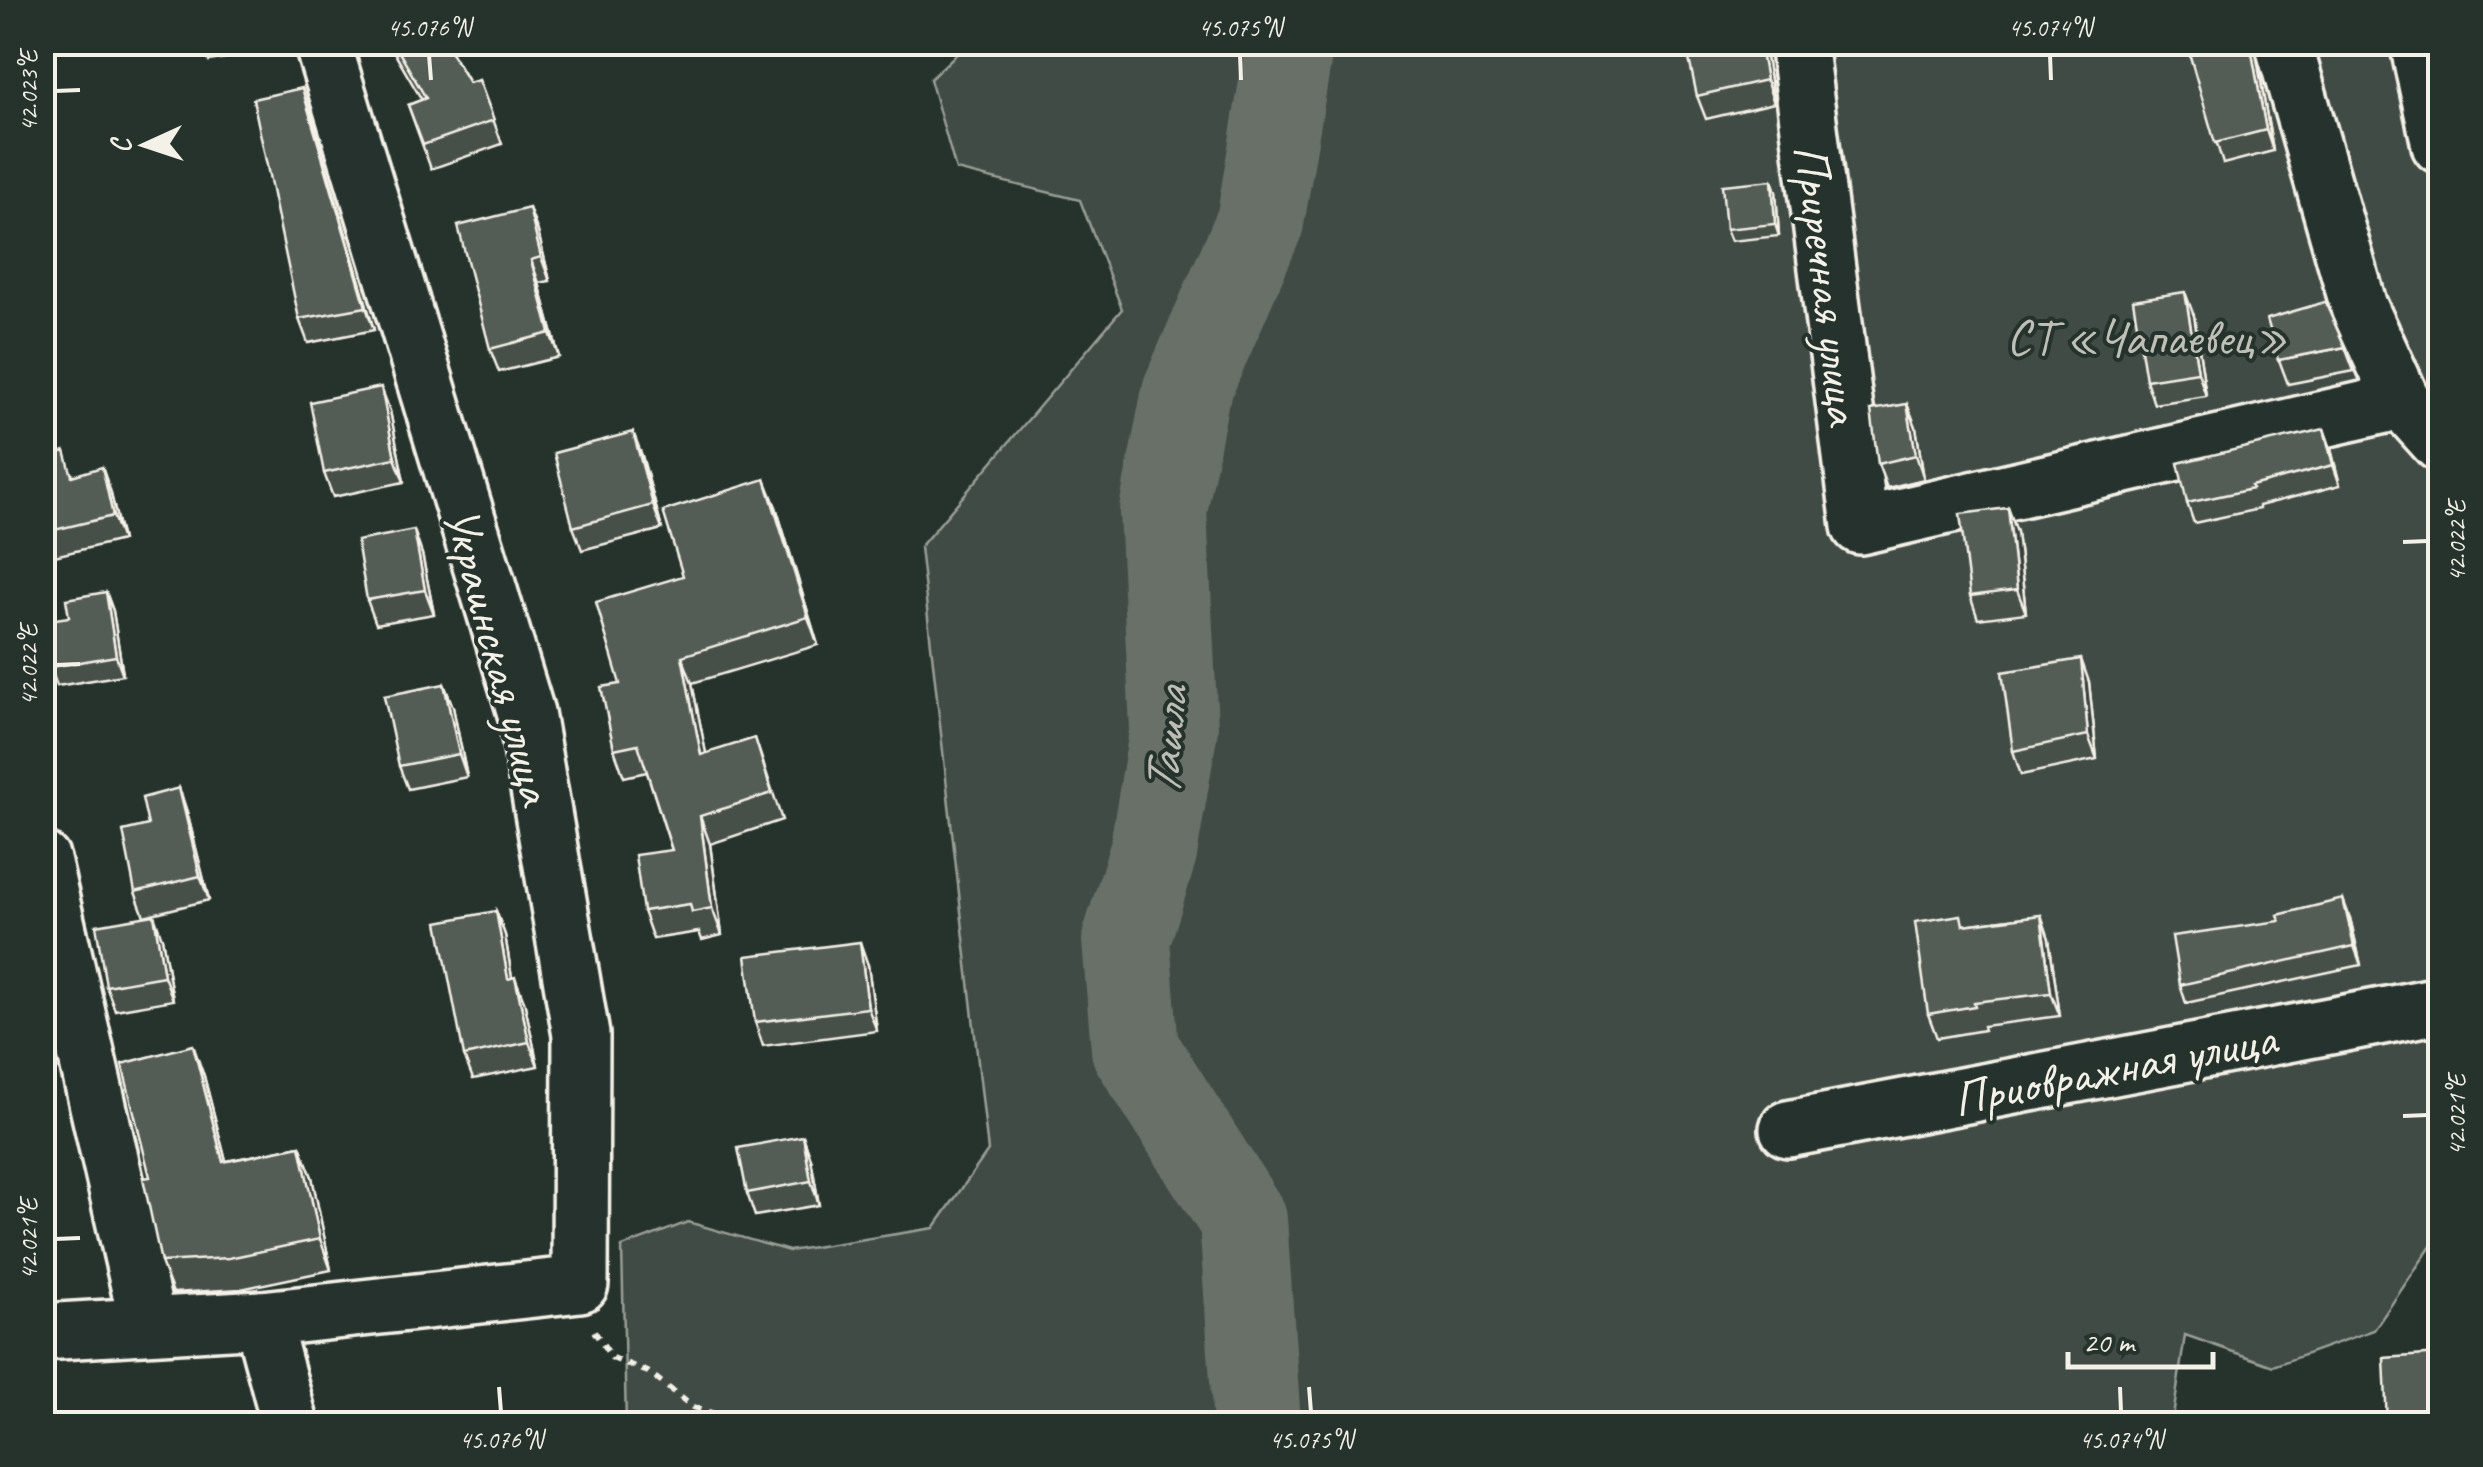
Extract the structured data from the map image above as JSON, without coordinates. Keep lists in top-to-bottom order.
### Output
{
  "streets": {
    "street": ["Приречная улица", "Украинская улица", "Приовражная улица"]
  },
  "water": ["Ташла"],
  "parks": ["СТ «Чапаевец»"],
  "scale_bar": "20 m",
  "north": "left",
  "coordinates": [
    "45.076°N",
    "45.075°N",
    "45.074°N",
    "42.023°E",
    "42.022°E",
    "42.021°E"
  ]
}
